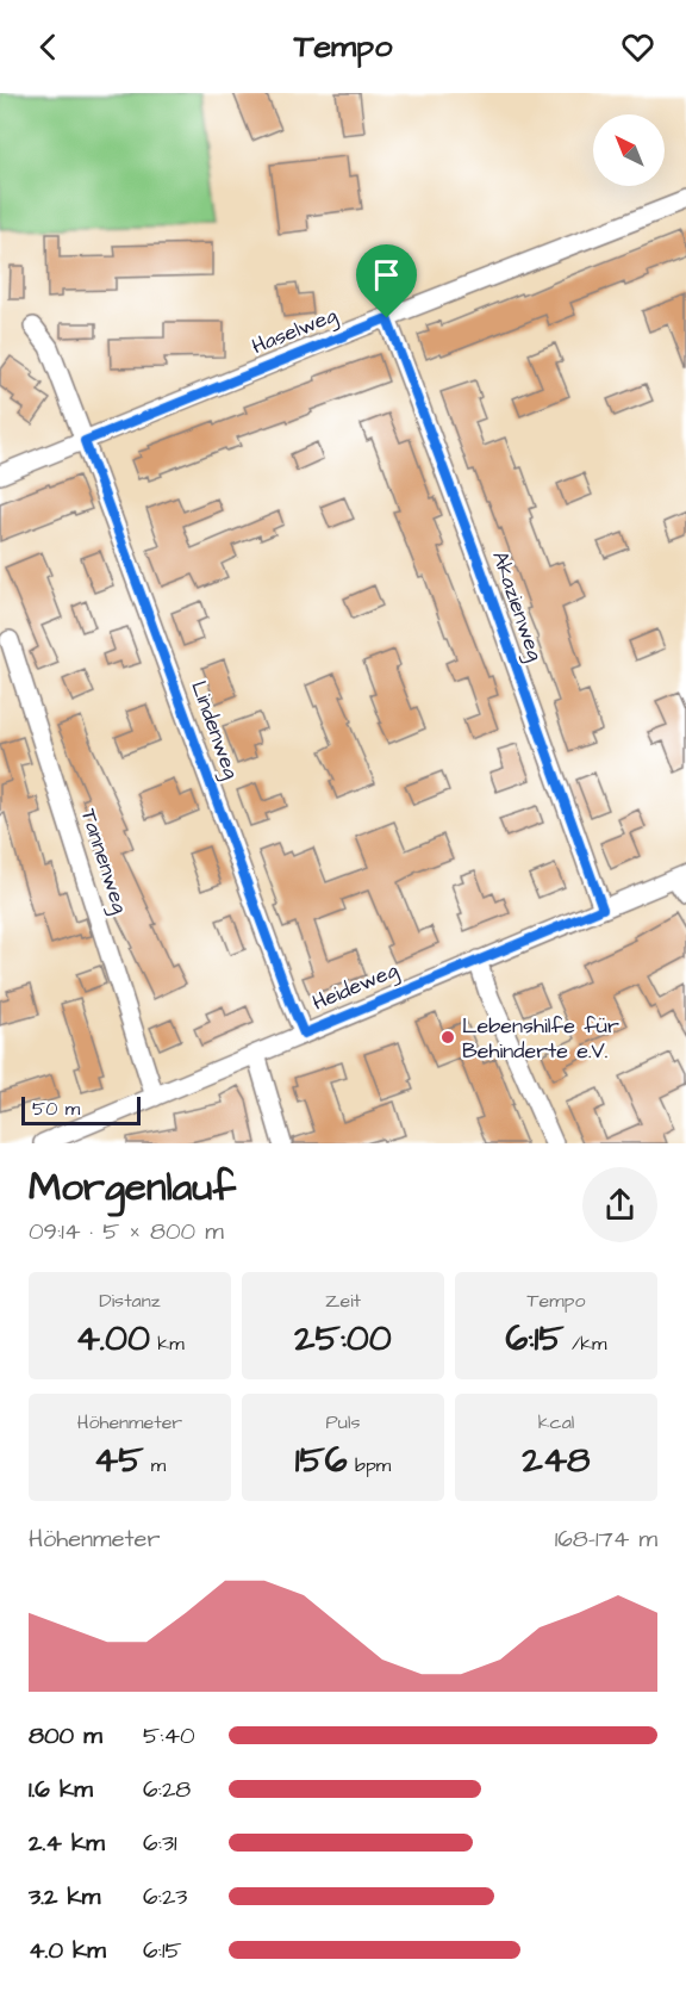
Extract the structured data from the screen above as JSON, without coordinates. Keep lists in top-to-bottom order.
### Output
{
  "streets": {
    "street": [
      "Haselweg",
      "Akazienweg",
      "Lindenweg",
      "Tannenweg",
      "Heideweg"
    ]
  },
  "crossings": [
    ["Haselweg", "Akazienweg"],
    ["Haselweg", "Lindenweg"],
    ["Akazienweg", "Heideweg"],
    ["Lindenweg", "Heideweg"],
    ["Tannenweg", "Heideweg"]
  ],
  "places": ["Lebenshilfe für Behinderte e.V."],
  "scale_bar": "50 m",
  "north": "top left",
  "page": {
    "header": "Tempo",
    "scale": "50 m",
    "heading": ["Morgenlauf", "09:14 · 5 × 800 m"],
    "stats": [
      ["Distanz", "4.00 km"],
      ["Zeit", "25:00"],
      ["Tempo", "6:15 /km"],
      ["Höhenmeter", "45 m"],
      ["Puls", "156 bpm"],
      ["kcal", "248"]
    ],
    "chart": ["Höhenmeter", "168–174 m"],
    "list": [
      {
        "name": "800 m",
        "note": "5:40"
      },
      {
        "name": "1.6 km",
        "note": "6:28"
      },
      {
        "name": "2.4 km",
        "note": "6:31"
      },
      {
        "name": "3.2 km",
        "note": "6:23"
      },
      {
        "name": "4.0 km",
        "note": "6:15"
      }
    ]
  }
}
